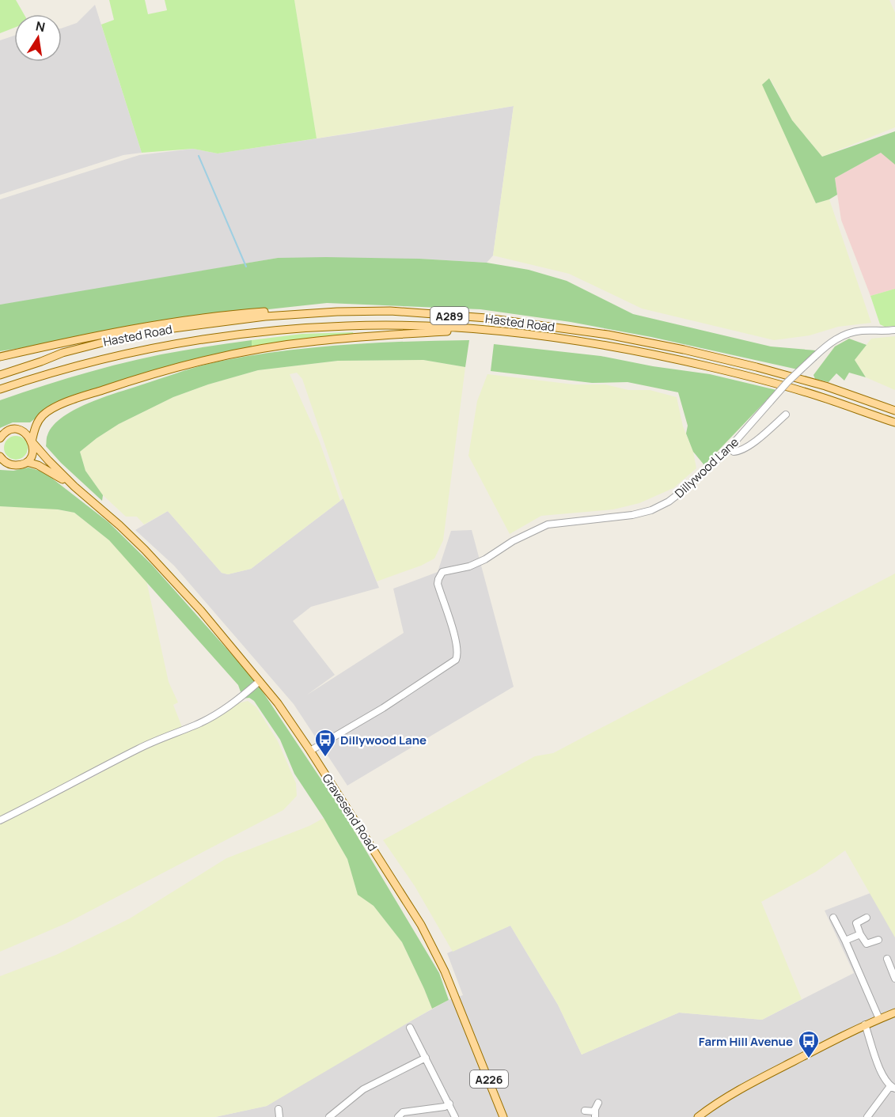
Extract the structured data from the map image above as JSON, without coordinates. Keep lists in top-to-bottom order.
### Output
{
  "streets": {
    "main road": [
      "A289",
      "Hasted Road",
      "Gravesend Road",
      "A226"
    ],
    "street": ["Dillywood Lane"]
  },
  "crossings": [
    ["A289", "Hasted Road"],
    ["A289", "Gravesend Road"],
    ["Dillywood Lane", "Gravesend Road"]
  ],
  "places": {
    "bus stop": ["Dillywood Lane", "Farm Hill Avenue"]
  },
  "north": "top"
}
